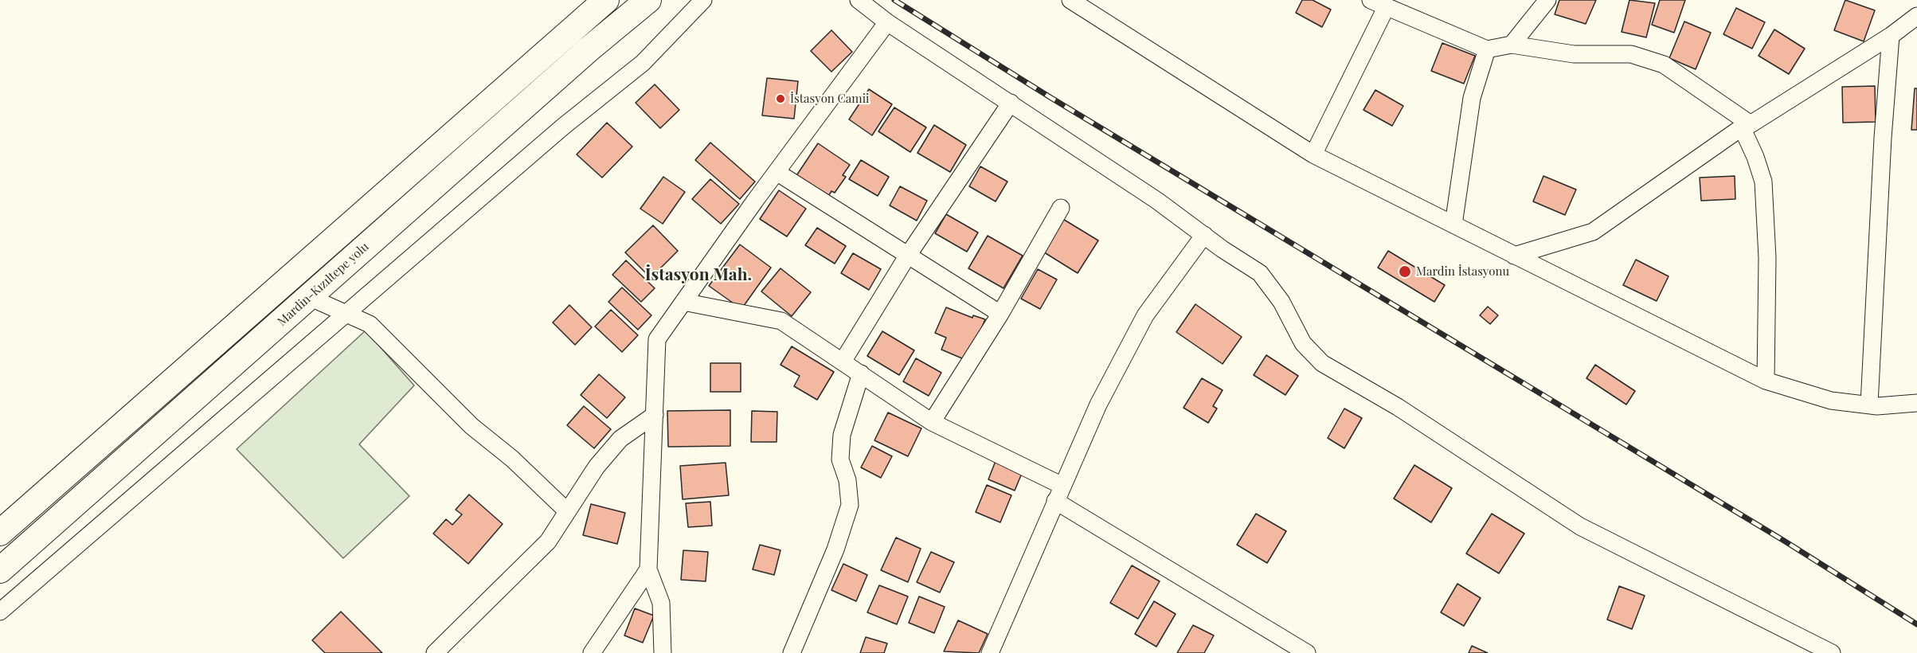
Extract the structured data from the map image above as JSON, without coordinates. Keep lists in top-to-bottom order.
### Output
{
  "streets": {
    "highway": ["Mardin-Kızıltepe yolu"]
  },
  "districts": ["İstasyon Mah."],
  "places": ["İstasyon Camii", "Mardin İstasyonu"]
}
